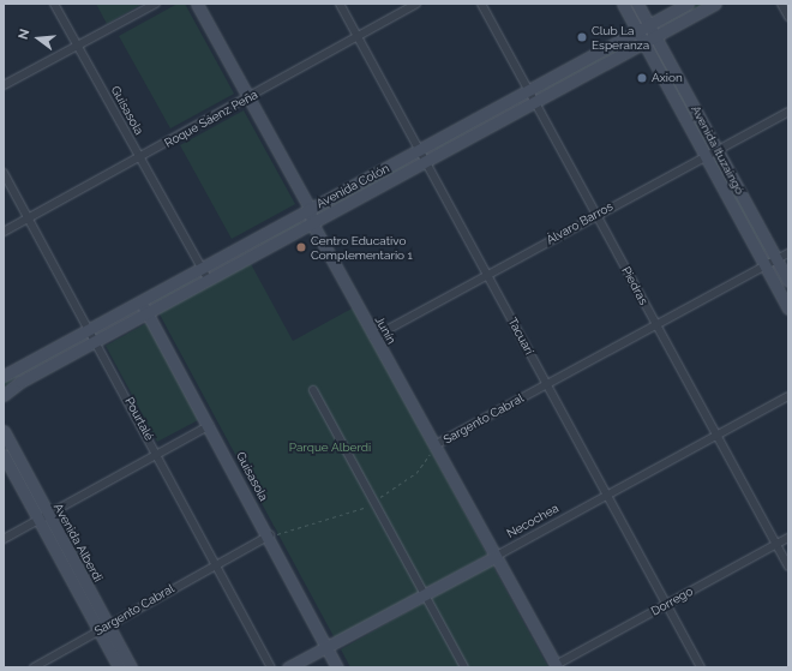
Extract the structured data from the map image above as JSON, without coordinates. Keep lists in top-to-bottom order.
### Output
{
  "streets": {
    "main road": [
      "Guisasola",
      "Avenida Ituzaingó",
      "Avenida Colón",
      "Junín",
      "Necochea",
      "Avenida Alberdi"
    ],
    "street": [
      "Roque Sáenz Peña",
      "Álvaro Barros",
      "Piedras",
      "Tacuarí",
      "Pourtalé",
      "Sargento Cabral",
      "Dorrego"
    ]
  },
  "crossings": [
    ["Guisasola", "Roque Sáenz Peña"],
    ["Guisasola", "Avenida Colón"],
    ["Guisasola", "Sargento Cabral"],
    ["Guisasola", "Necochea"],
    ["Roque Sáenz Peña", "Junín"],
    ["Roque Sáenz Peña", "Tacuarí"],
    ["Roque Sáenz Peña", "Pourtalé"],
    ["Avenida Ituzaingó", "Avenida Colón"],
    ["Avenida Ituzaingó", "Álvaro Barros"],
    ["Avenida Ituzaingó", "Sargento Cabral"],
    ["Avenida Colón", "Piedras"],
    ["Avenida Colón", "Junín"],
    ["Avenida Colón", "Tacuarí"],
    ["Avenida Colón", "Pourtalé"],
    ["Álvaro Barros", "Piedras"],
    ["Álvaro Barros", "Junín"],
    ["Álvaro Barros", "Tacuarí"],
    ["Piedras", "Sargento Cabral"],
    ["Piedras", "Necochea"],
    ["Piedras", "Dorrego"],
    ["Junín", "Sargento Cabral"],
    ["Junín", "Necochea"],
    ["Junín", "Dorrego"],
    ["Tacuarí", "Sargento Cabral"],
    ["Tacuarí", "Necochea"],
    ["Tacuarí", "Dorrego"],
    ["Pourtalé", "Sargento Cabral"],
    ["Sargento Cabral", "Avenida Alberdi"]
  ],
  "parks": ["Parque Alberdi"],
  "places": ["Club La Esperanza", "Axion", "Centro Educativo Complementario 1"],
  "north": "left"
}
